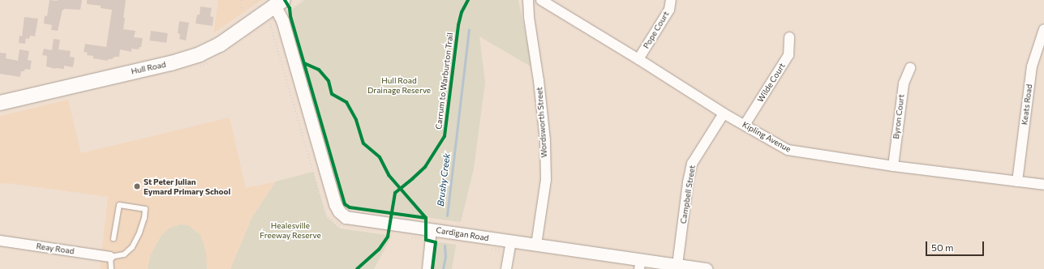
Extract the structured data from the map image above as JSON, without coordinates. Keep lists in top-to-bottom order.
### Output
{
  "streets": {
    "main road": ["Hull Road"],
    "street": [
      "Pope Court",
      "Wilde Court",
      "Keats Road",
      "Byron Court",
      "Wordsworth Street",
      "Kipling Avenue",
      "Campbell Street",
      "Cardigan Road",
      "Reay Road"
    ],
    "cycle path": ["Carrum to Warburton Trail"]
  },
  "crossings": [
    ["Pope Court", "Kipling Avenue"],
    ["Hull Road", "Cardigan Road"],
    ["Wilde Court", "Kipling Avenue"],
    ["Keats Road", "Kipling Avenue"],
    ["Byron Court", "Kipling Avenue"],
    ["Wordsworth Street", "Cardigan Road"],
    ["Kipling Avenue", "Campbell Street"],
    ["Campbell Street", "Cardigan Road"]
  ],
  "water": ["Brushy Creek"],
  "parks": ["Hull Road Drainage Reserve", "Healesville Freeway Reserve"],
  "places": ["St Peter Julian Eymard Primary School"],
  "scale_bar": "50 m"
}
